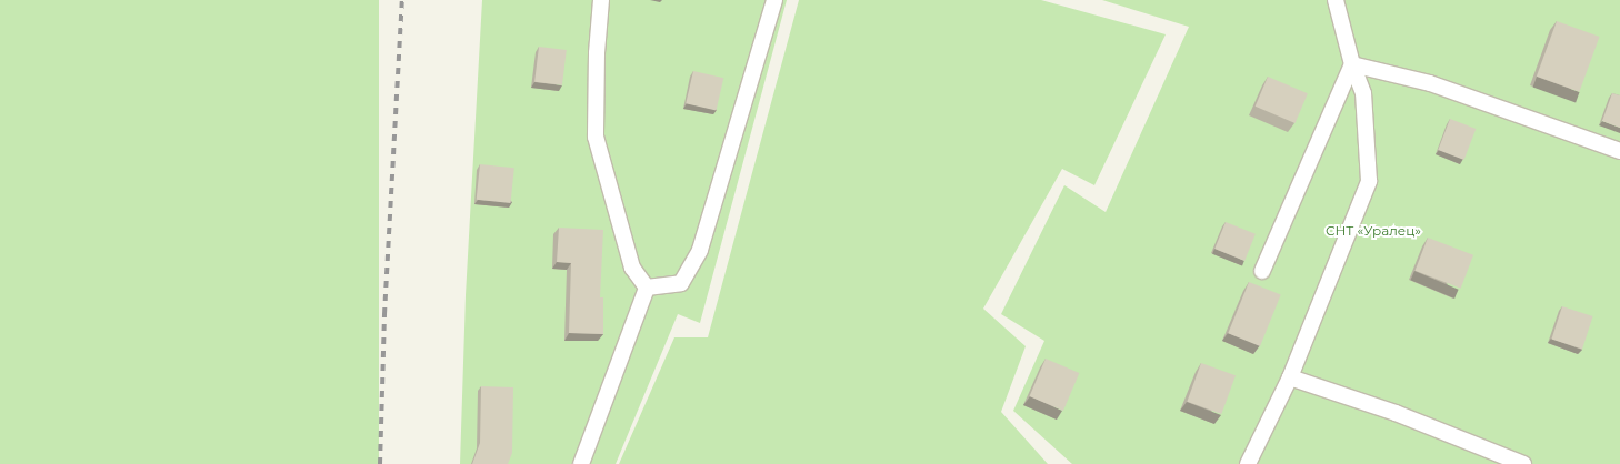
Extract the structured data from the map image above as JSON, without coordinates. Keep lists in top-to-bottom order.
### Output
{
  "parks": ["СНТ «Уралец»"]
}
